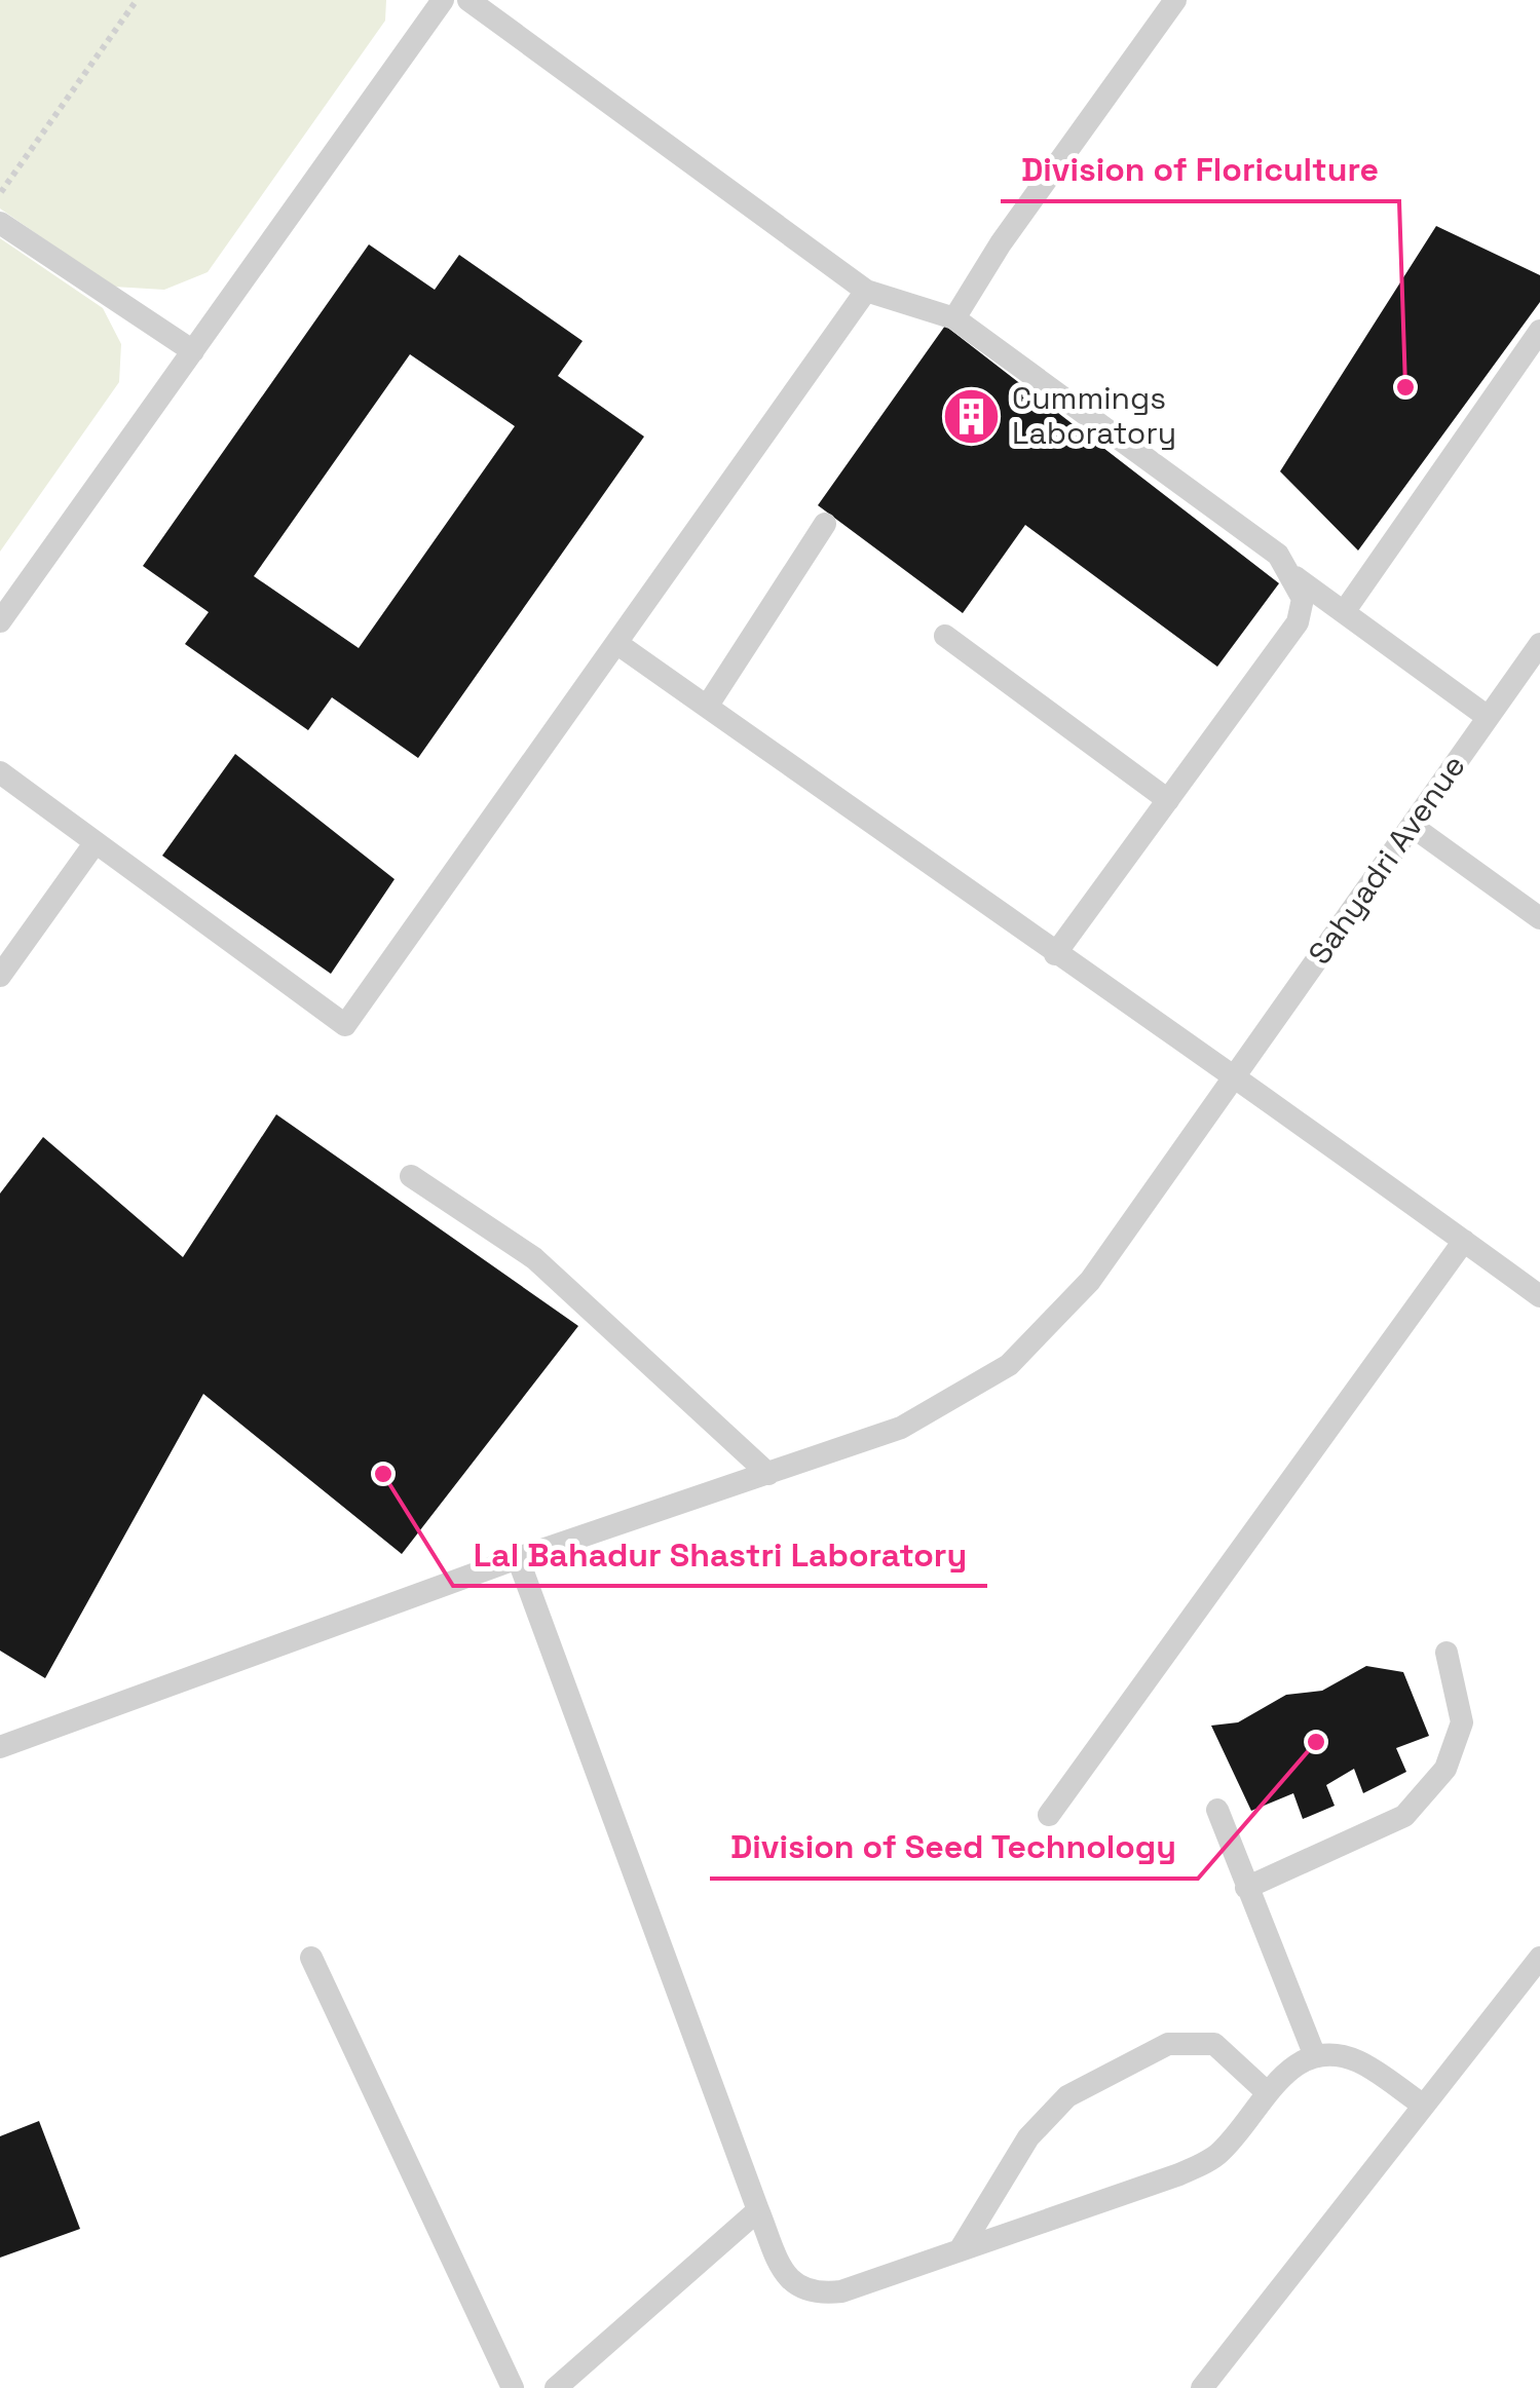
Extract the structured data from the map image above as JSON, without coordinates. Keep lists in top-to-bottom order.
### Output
{
  "streets": {
    "lane": ["Sahyadri Avenue"]
  },
  "places": {
    "other": ["Division of Floriculture", "Lal Bahadur Shastri Laboratory", "Division of Seed Technology"],
    "building": ["Cummings Laboratory"]
  }
}
